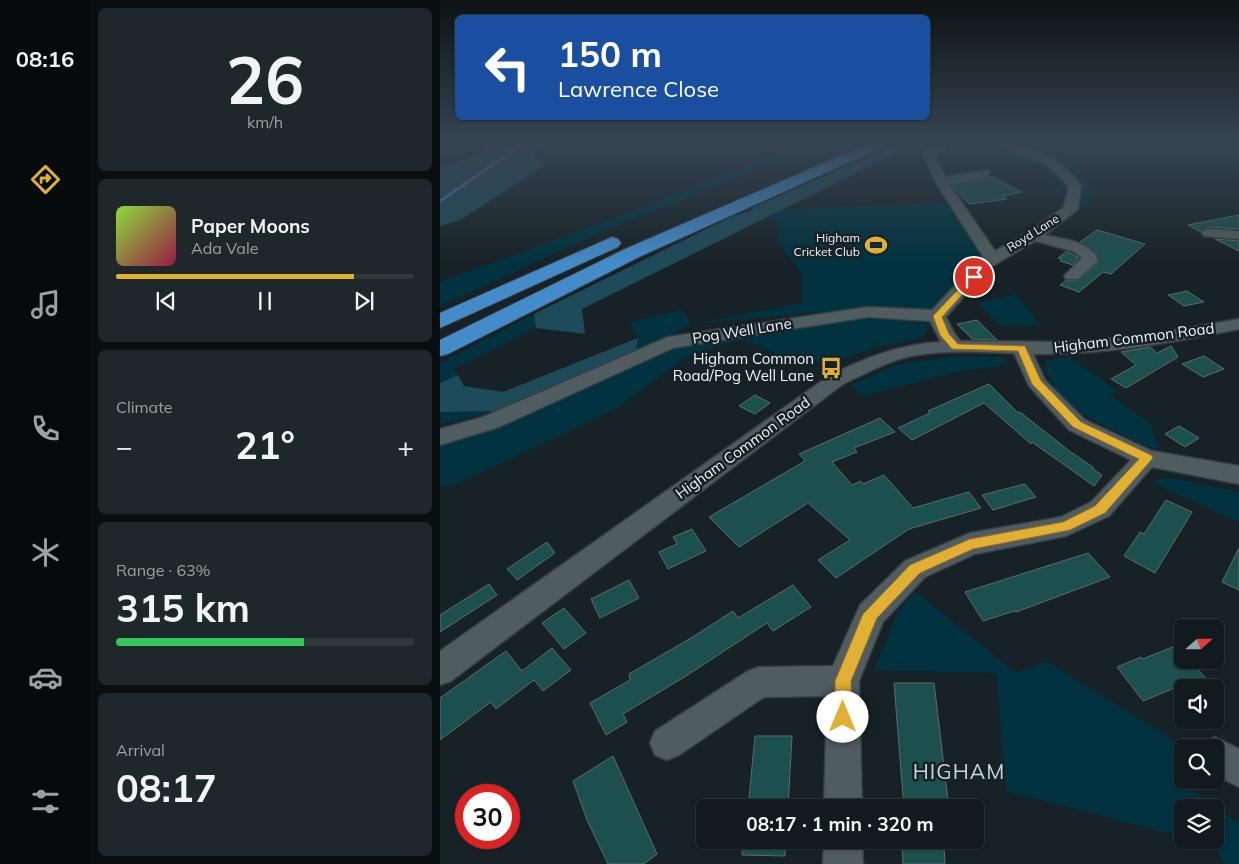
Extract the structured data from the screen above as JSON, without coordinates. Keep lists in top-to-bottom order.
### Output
{
  "streets": {
    "street": ["Royd Lane", "Pog Well Lane", "Higham Common Road"]
  },
  "crossings": [
    ["Royd Lane", "Pog Well Lane"]
  ],
  "districts": ["HIGHAM"],
  "places": {
    "sports": ["Higham Cricket Club"],
    "bus stop": ["Higham Common Road/Pog Well Lane"]
  },
  "north": "right",
  "page": {
    "tabs": "08:16",
    "tile": [
      ["26", "km/h"],
      "Climate",
      ["Range · 63%", "315 km"],
      ["Arrival", "08:17"]
    ],
    "turn": ["150 m", "Lawrence Close"],
    "song": ["Paper Moons", "Ada Vale"],
    "heat": ["−", "21°", "+"],
    "limit": "30",
    "trip": "08:17 · 1 min · 320 m"
  }
}
